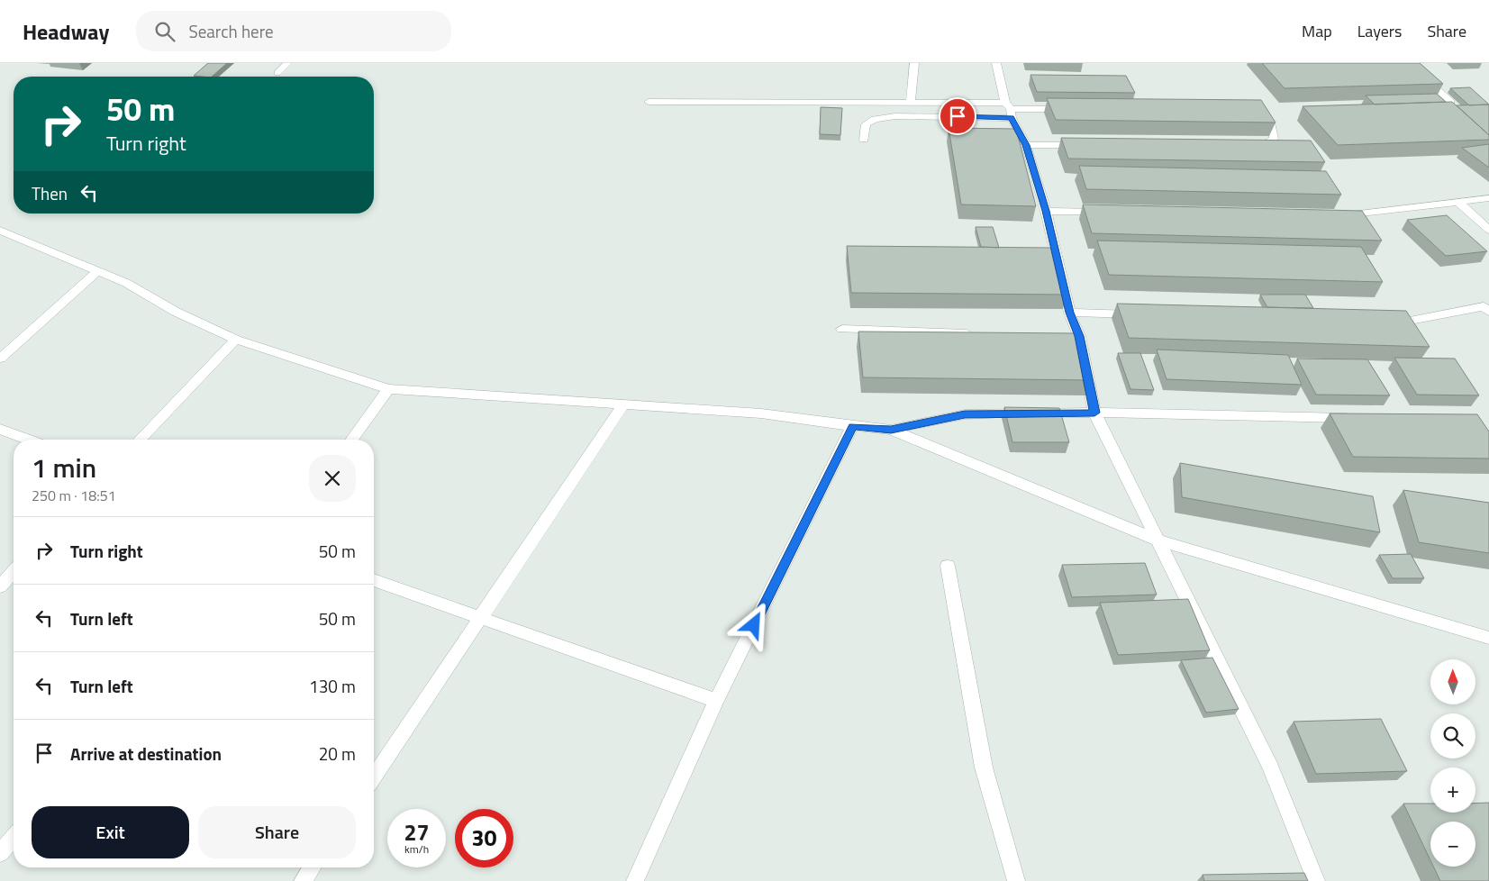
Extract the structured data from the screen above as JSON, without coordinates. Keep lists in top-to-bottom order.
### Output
{
  "north": "top",
  "page": {
    "header": "Headway",
    "search": "Search here",
    "nav": ["Map", "Layers", "Share"],
    "turn": ["50 m", "Turn right"],
    "then": "Then",
    "heading": ["1 min", "250 m · 18:51"],
    "list": [
      {
        "name": "Turn right",
        "value": "50 m"
      },
      {
        "name": "Turn left",
        "value": "50 m"
      },
      {
        "name": "Turn left",
        "value": "130 m"
      },
      {
        "name": "Arrive at destination",
        "value": "20 m"
      }
    ],
    "map_buttons": ["+", "−"],
    "buttons": ["Exit", "Share"],
    "speed": "27 km/h",
    "limit": "30"
  }
}
